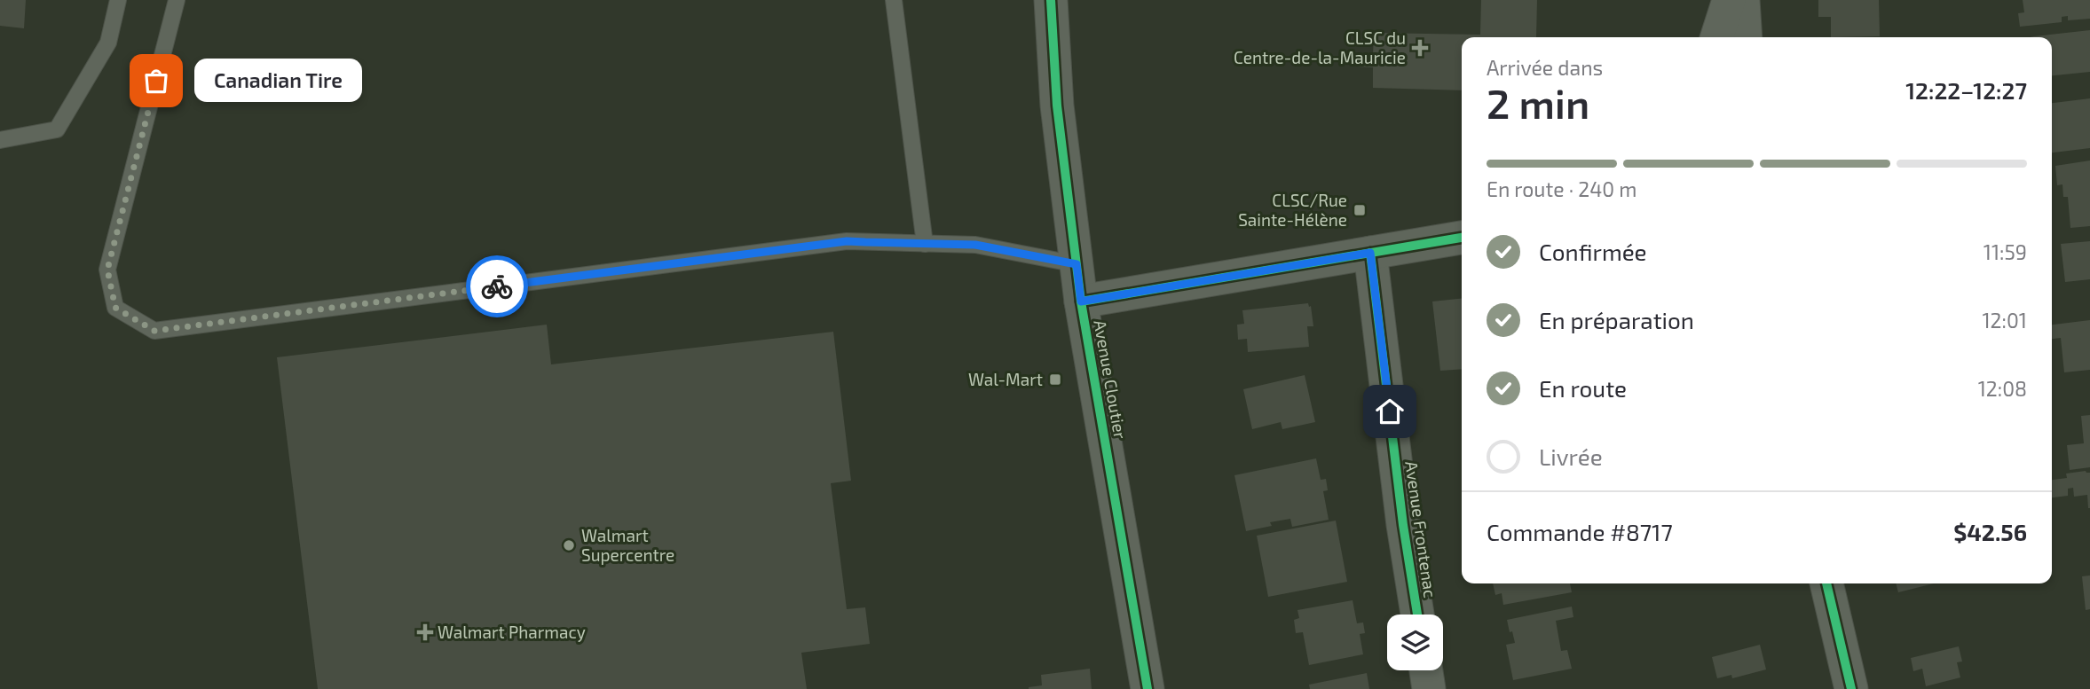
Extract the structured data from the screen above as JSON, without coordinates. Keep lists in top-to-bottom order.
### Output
{
  "streets": {
    "street": ["Avenue Cloutier", "Avenue Frontenac"]
  },
  "places": {
    "health": ["CLSC du Centre-de-la-Mauricie", "Walmart Pharmacy"],
    "other": ["Canadian Tire", "Walmart Supercentre"],
    "transit": ["CLSC/Rue Sainte-Hélène", "Wal-Mart"]
  },
  "page": {
    "heading": ["2 min", "Arrivée dans", "12:22–12:27"],
    "panel": ["Commande #8717", "$42.56"],
    "bubble": "Canadian Tire",
    "bar": "En route · 240 m",
    "list": [
      ["Confirmée", "11:59"],
      ["En préparation", "12:01"],
      ["En route", "12:08"],
      "Livrée"
    ]
  }
}
